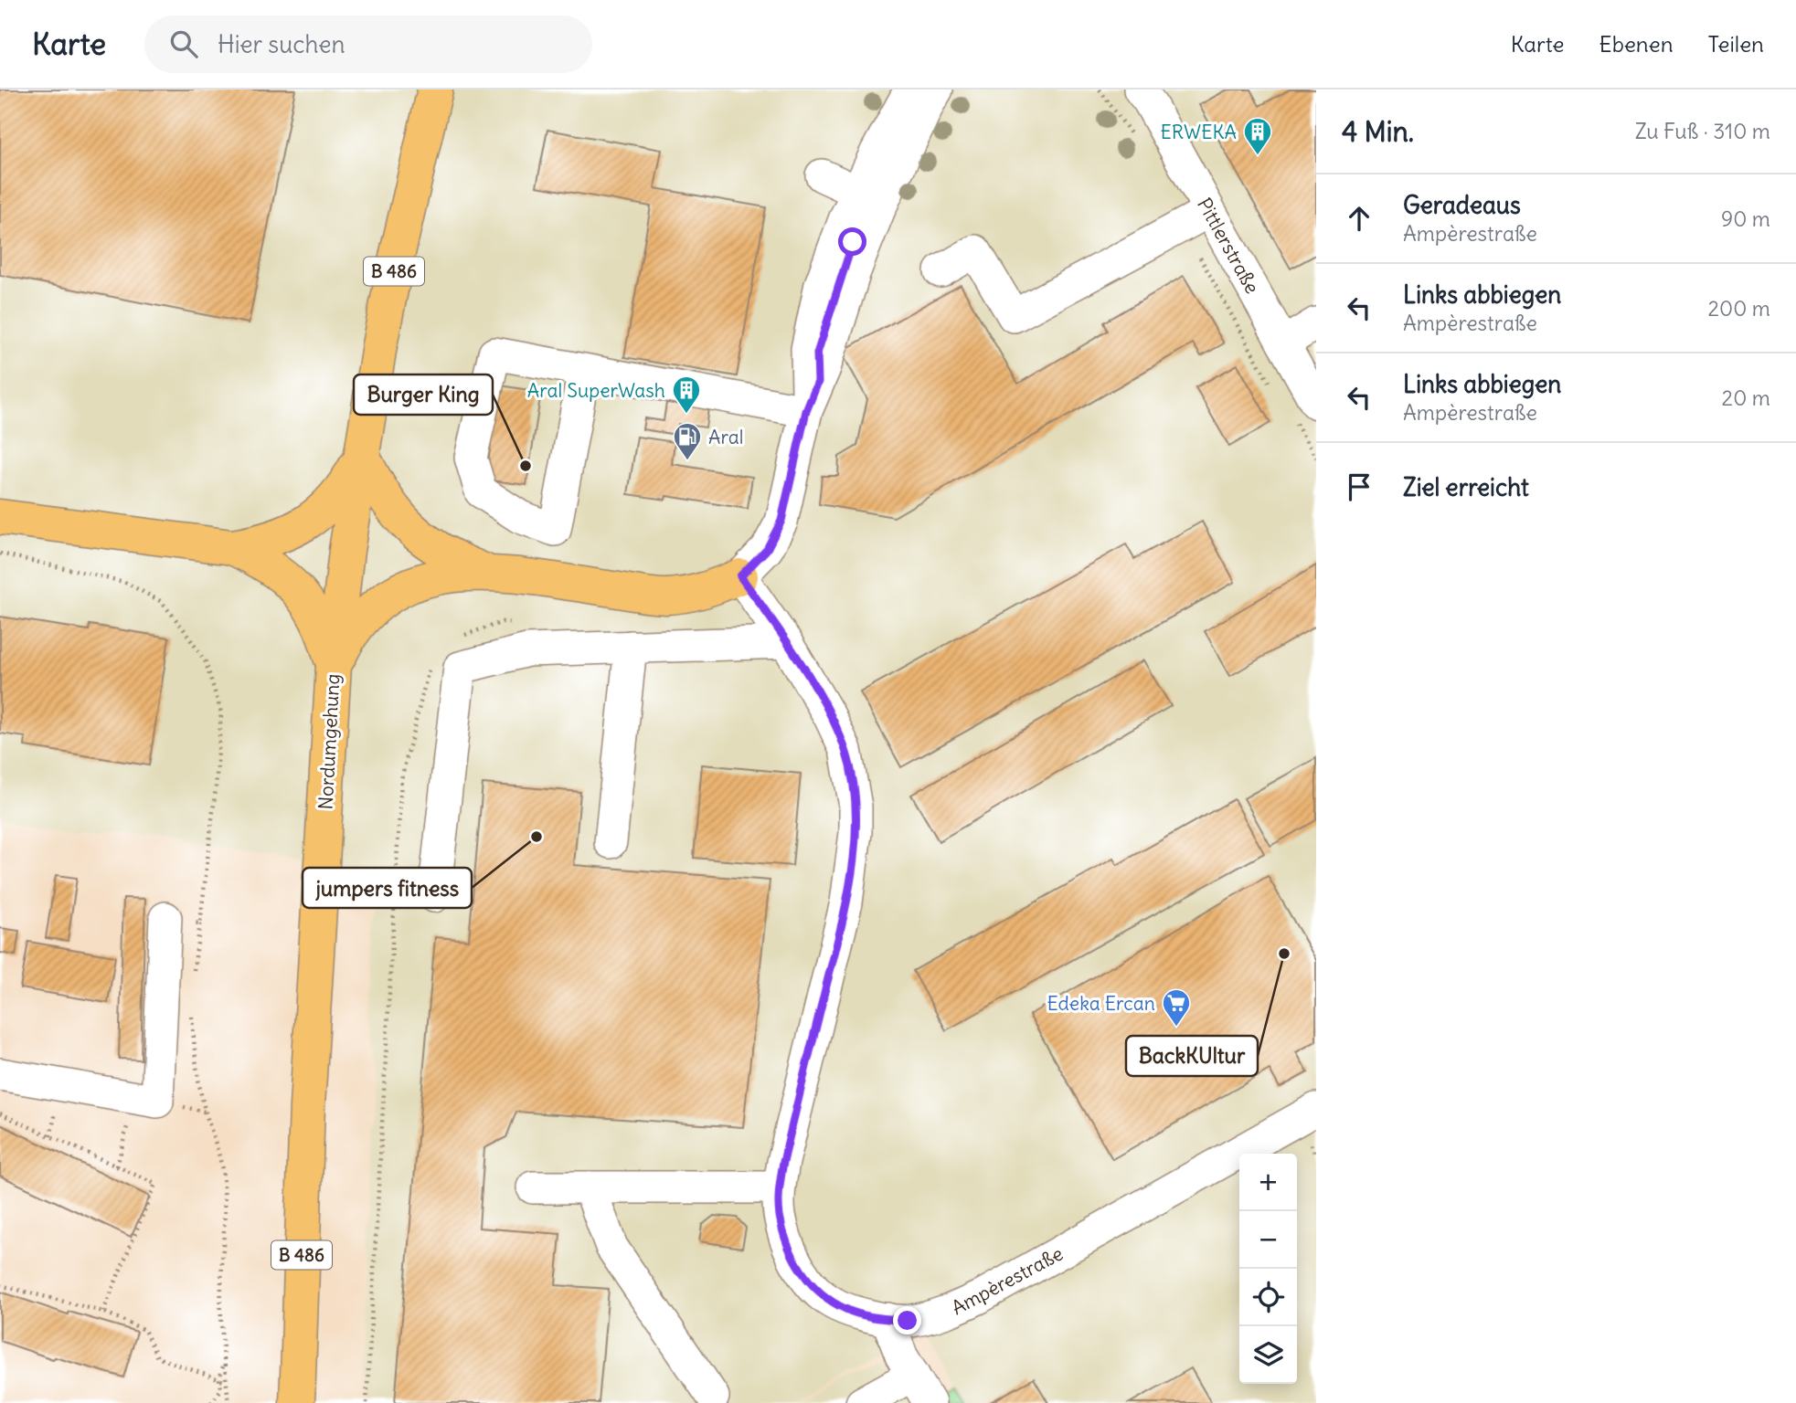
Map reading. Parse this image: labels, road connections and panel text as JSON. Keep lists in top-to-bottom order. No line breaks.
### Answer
{"streets":{"main road":["B 486","Nordumgehung"],"street":["Pittlerstraße","Ampèrestraße"]},"places":{"building":["ERWEKA","Aral SuperWash"],"fuel station":["Aral"],"other":["Burger King","jumpers fitness","BackKUltur"],"supermarket":["Edeka Ercan"]},"page":{"header":"Karte","search":"Hier suchen","nav":["Karte","Ebenen","Teilen"],"heading":["4 Min.","Zu Fuß · 310 m"],"list":[["Geradeaus","Ampèrestraße","90 m"],["Links abbiegen","Ampèrestraße","200 m"],["Links abbiegen","Ampèrestraße","20 m"],"Ziel erreicht"],"map_buttons":["+","−"]}}
